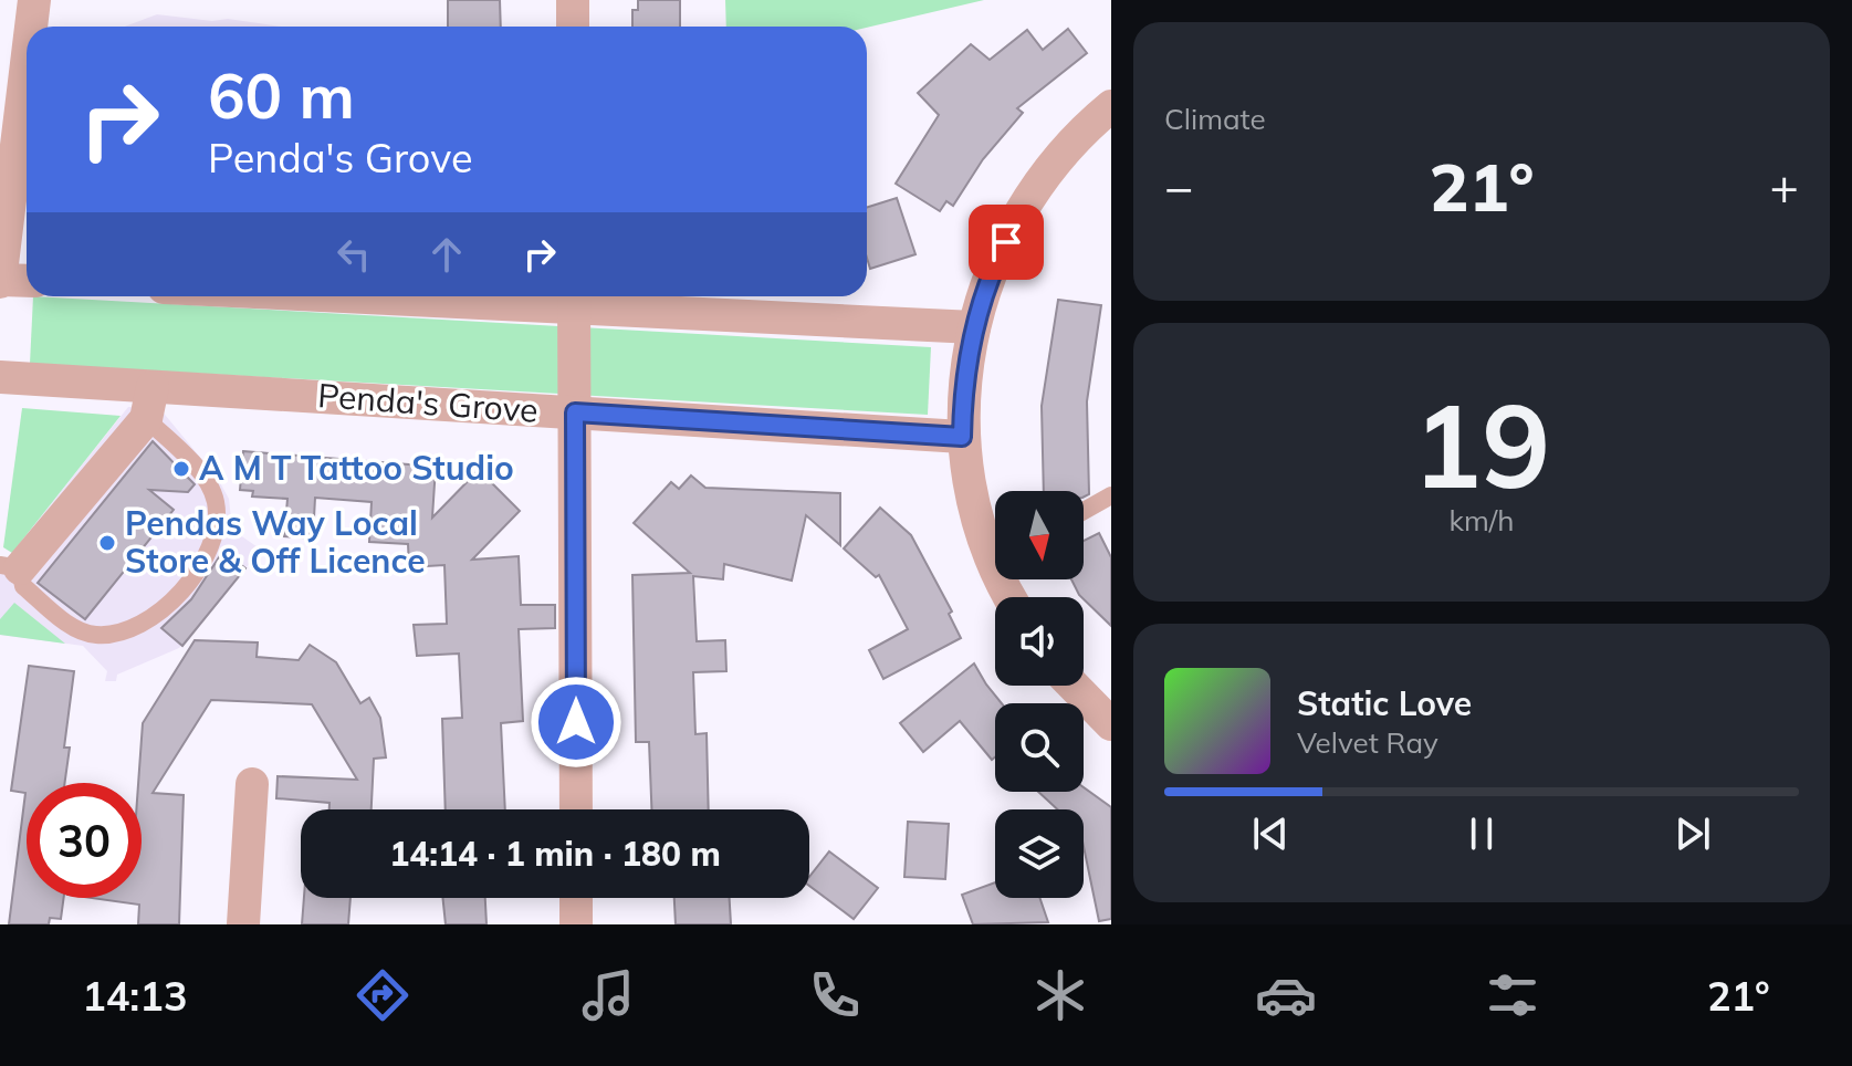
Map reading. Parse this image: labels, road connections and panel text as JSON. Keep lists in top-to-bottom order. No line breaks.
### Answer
{"streets":{"street":["Penda's Grove"]},"places":["A M T Tattoo Studio","Pendas Way Local Store & Off Licence"],"north":"bottom","page":{"tile":["Climate",["19","km/h"]],"turn":["60 m","Penda's Grove"],"heat":["−","21°","+"],"song":["Static Love","Velvet Ray"],"limit":"30","trip":"14:14 · 1 min · 180 m","tabs":["14:13","21°"]}}
